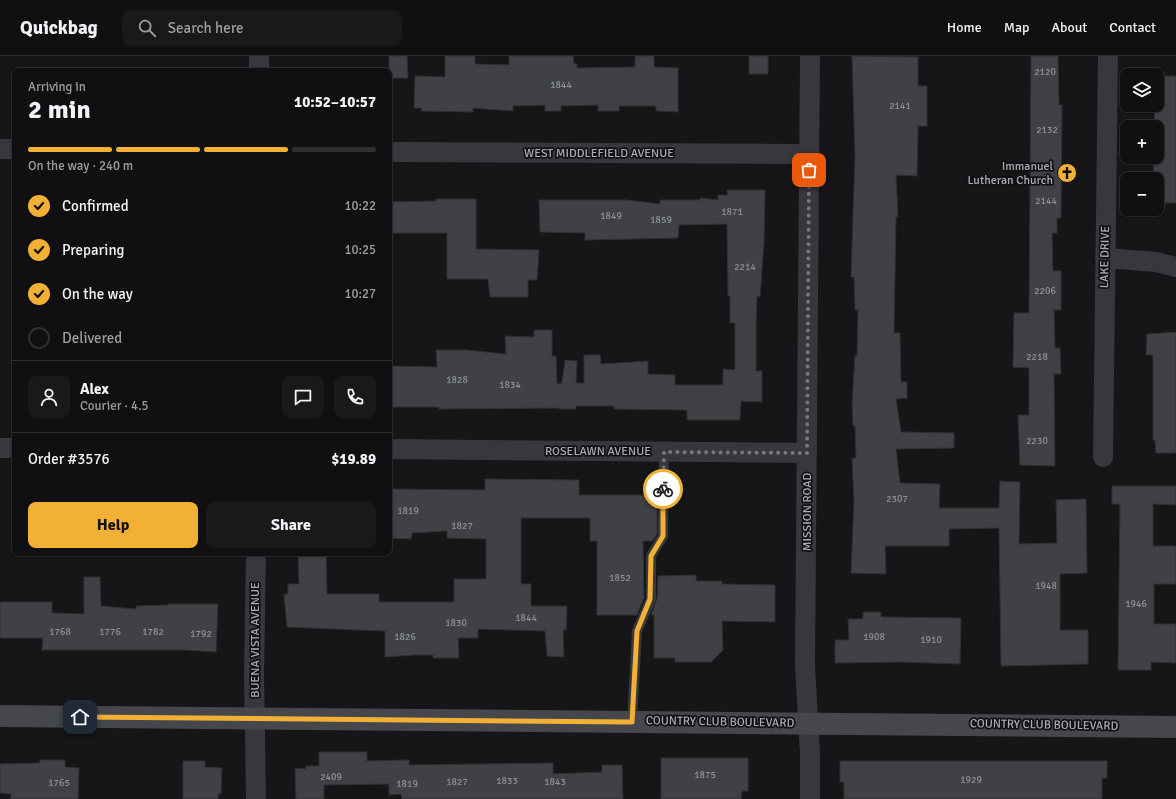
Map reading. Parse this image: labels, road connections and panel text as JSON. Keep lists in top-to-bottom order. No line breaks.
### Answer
{"streets":{"street":["WEST MIDDLEFIELD AVENUE","LAKE DRIVE","ROSELAWN AVENUE","MISSION ROAD","BUENA VISTA AVENUE","COUNTRY CLUB BOULEVARD"]},"crossings":[["WEST MIDDLEFIELD AVENUE","MISSION ROAD"],["ROSELAWN AVENUE","MISSION ROAD"],["MISSION ROAD","COUNTRY CLUB BOULEVARD"],["BUENA VISTA AVENUE","COUNTRY CLUB BOULEVARD"]],"places":{"church":["Immanuel Lutheran Church"]},"house_numbers":["2120","1844","2141","2132","2144","1871","1849","1859","2214","2206","2218","1828","1834","2230","2307","1819","1827","1852","1948","1946","1844","1830","1768","1776","1782","1792","1826","1908","1910","1875","2409","1929","1833","1827","1843","1765","1819"],"page":{"header":"Quickbag","search":"Search here","nav":["Home","Map","About","Contact"],"map_buttons":["+","−"],"heading":["2 min","Arriving in","10:52–10:57"],"panel":["Alex","Courier · 4.5","Order #3576","$19.89"],"bar":"On the way · 240 m","list":[["Confirmed","10:22"],["Preparing","10:25"],["On the way","10:27"],"Delivered"],"buttons":["Help","Share"]}}
